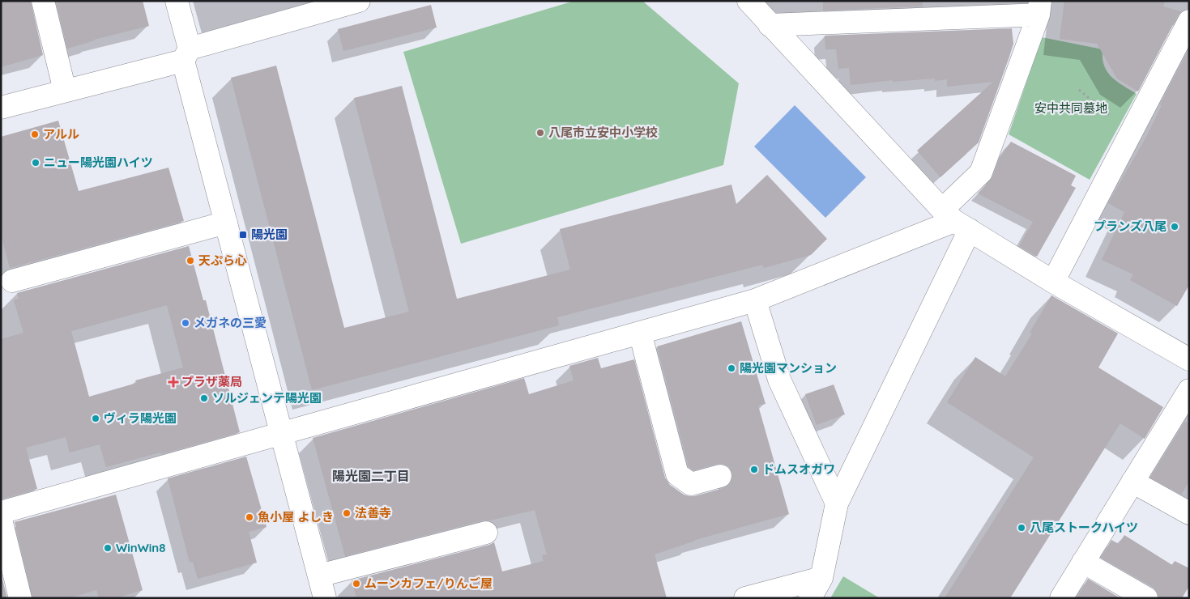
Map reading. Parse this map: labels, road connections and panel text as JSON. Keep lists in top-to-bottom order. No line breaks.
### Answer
{"districts":["陽光園二丁目"],"parks":["安中共同墓地"],"places":{"other":["八尾市立安中小学校","アルル","ニュー陽光園ハイツ","プランズ八尾","天ぷら心","メガネの三愛","陽光園マンション","ソルジェンテ陽光園","ヴィラ陽光園","ドムスオガワ","法善寺","魚小屋 よしき","八尾ストークハイツ","WinWin8","ムーンカフェ/りんご屋"],"transit":["陽光園"],"health":["プラザ薬局"]}}
